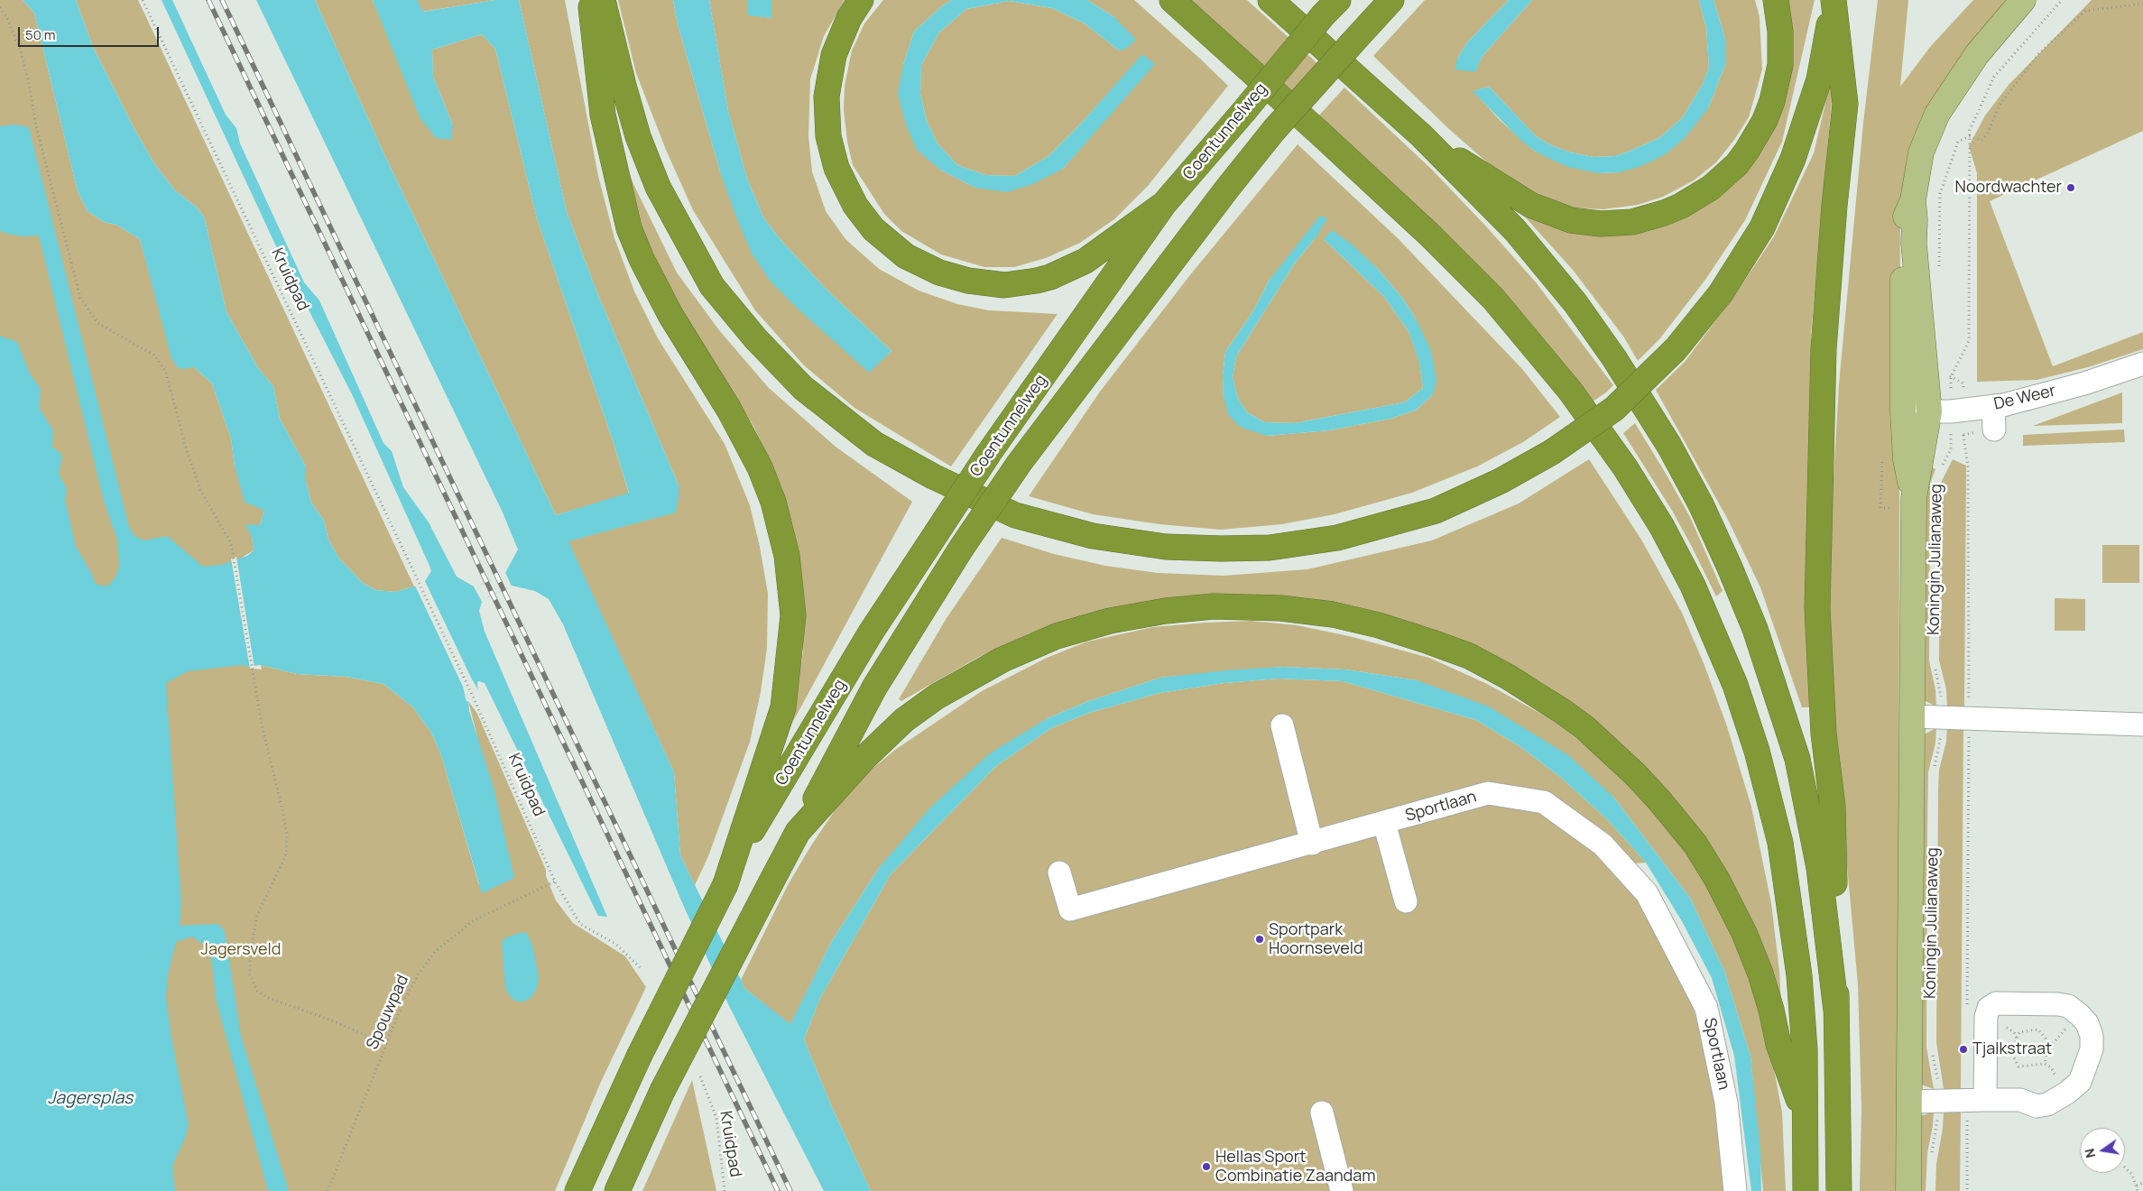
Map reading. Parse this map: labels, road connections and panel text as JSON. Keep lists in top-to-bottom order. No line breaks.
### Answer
{"streets":{"highway":["Coentunnelweg"],"main road":["Koningin Julianaweg"],"street":["De Weer","Sportlaan"],"path":["Kruidpad","Spouwpad"]},"crossings":[["Kruidpad","Spouwpad"],["De Weer","Koningin Julianaweg"]],"water":["Jagersplas"],"parks":["Jagersveld"],"places":["Noordwachter","Sportpark Hoornseveld","Tjalkstraat","Hellas Sport Combinatie Zaandam"],"scale_bar":"50 m","north":"left"}
